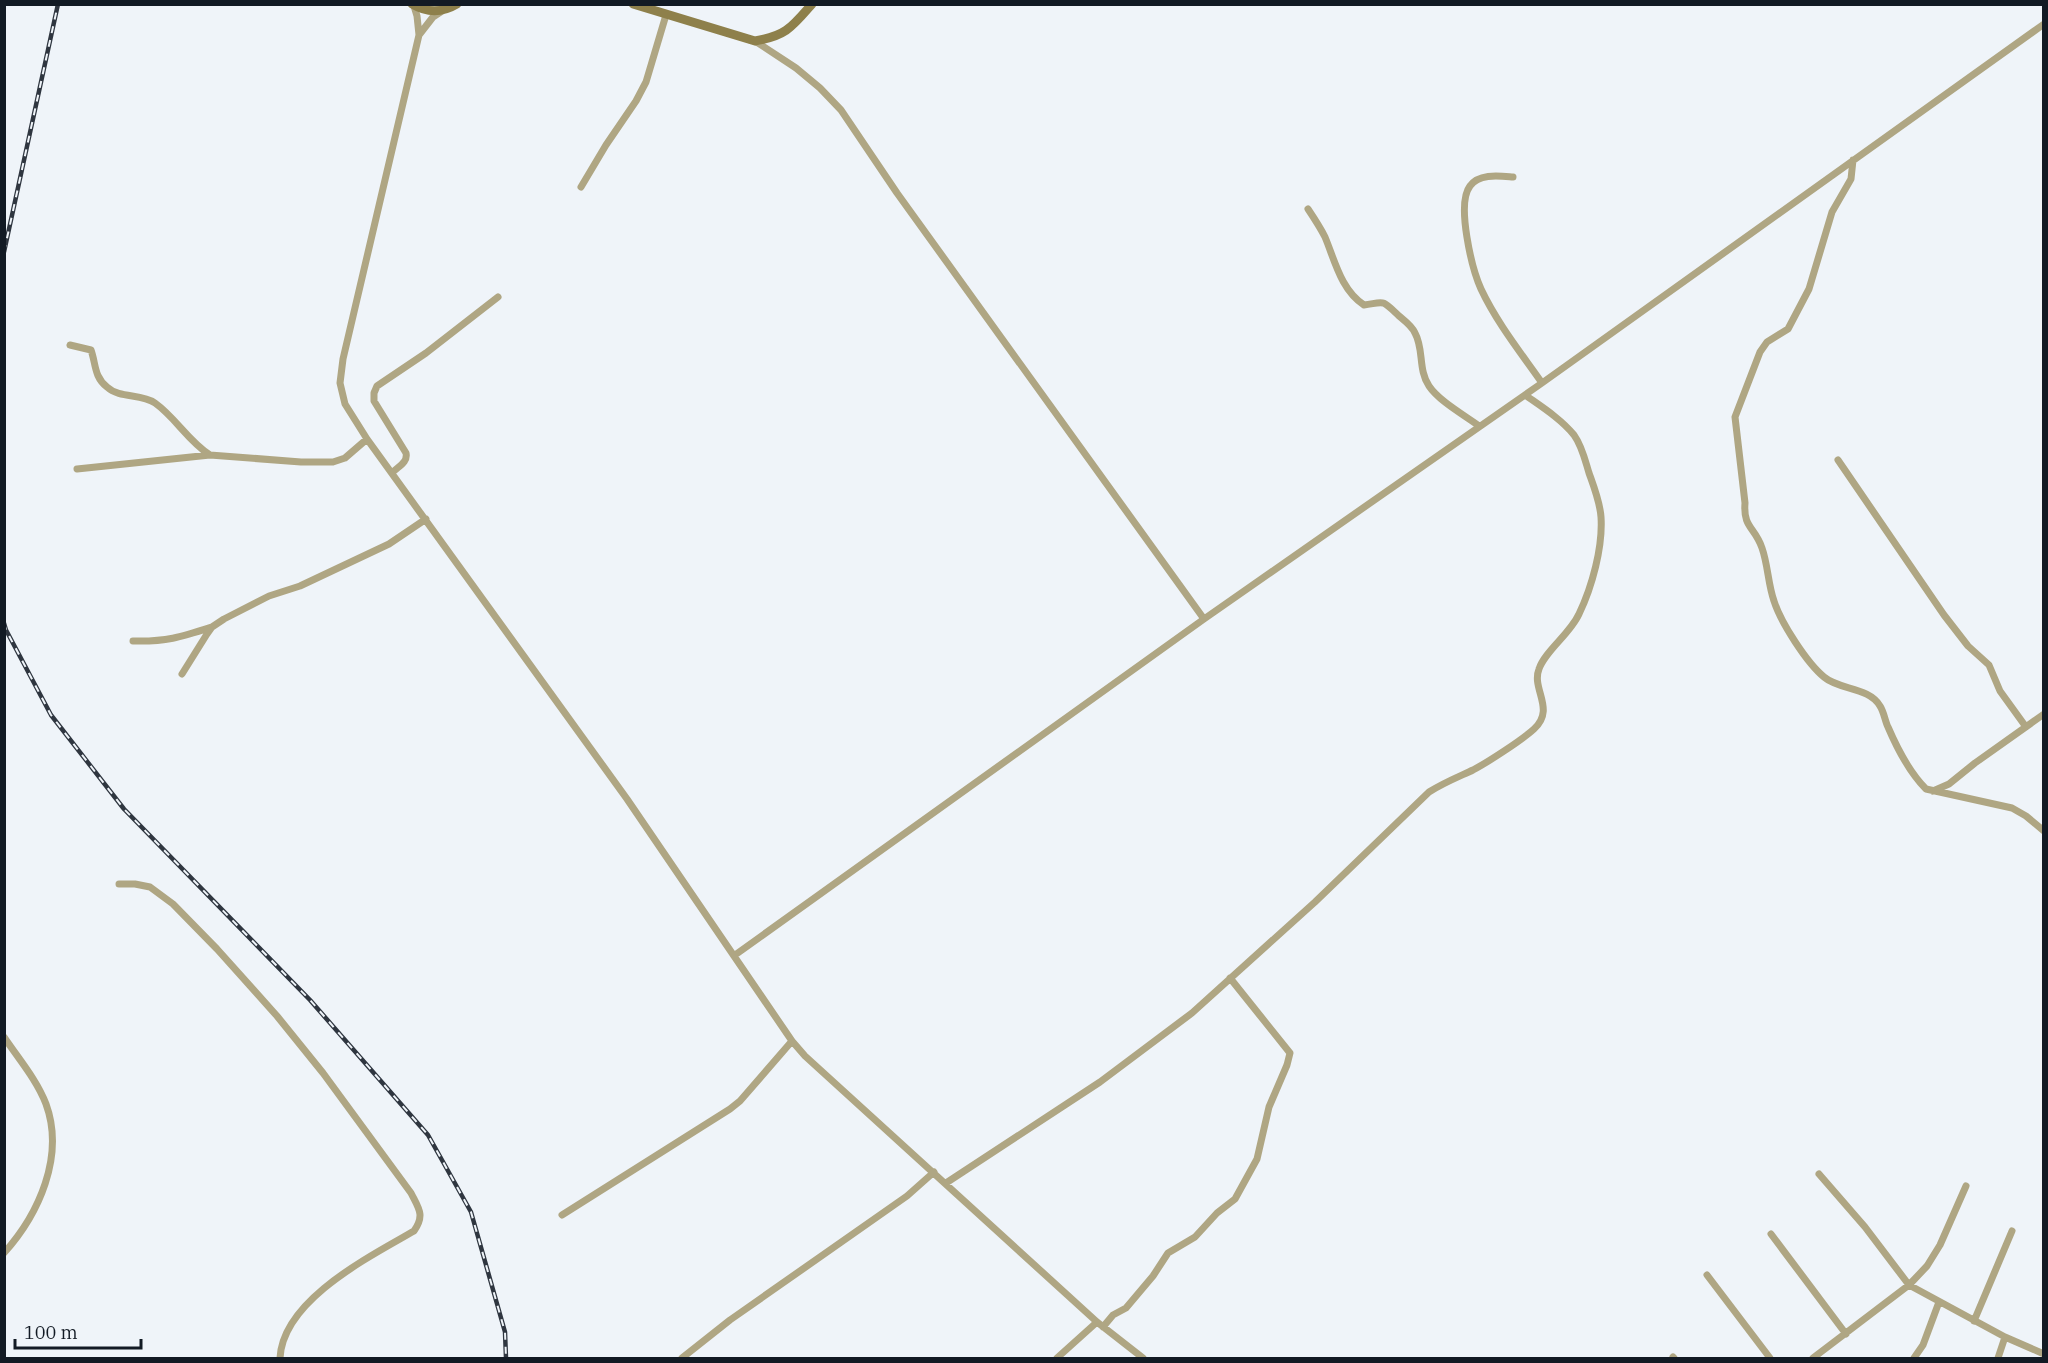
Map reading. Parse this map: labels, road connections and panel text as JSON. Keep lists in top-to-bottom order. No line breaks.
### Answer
{"scale_bar":"100 m"}
